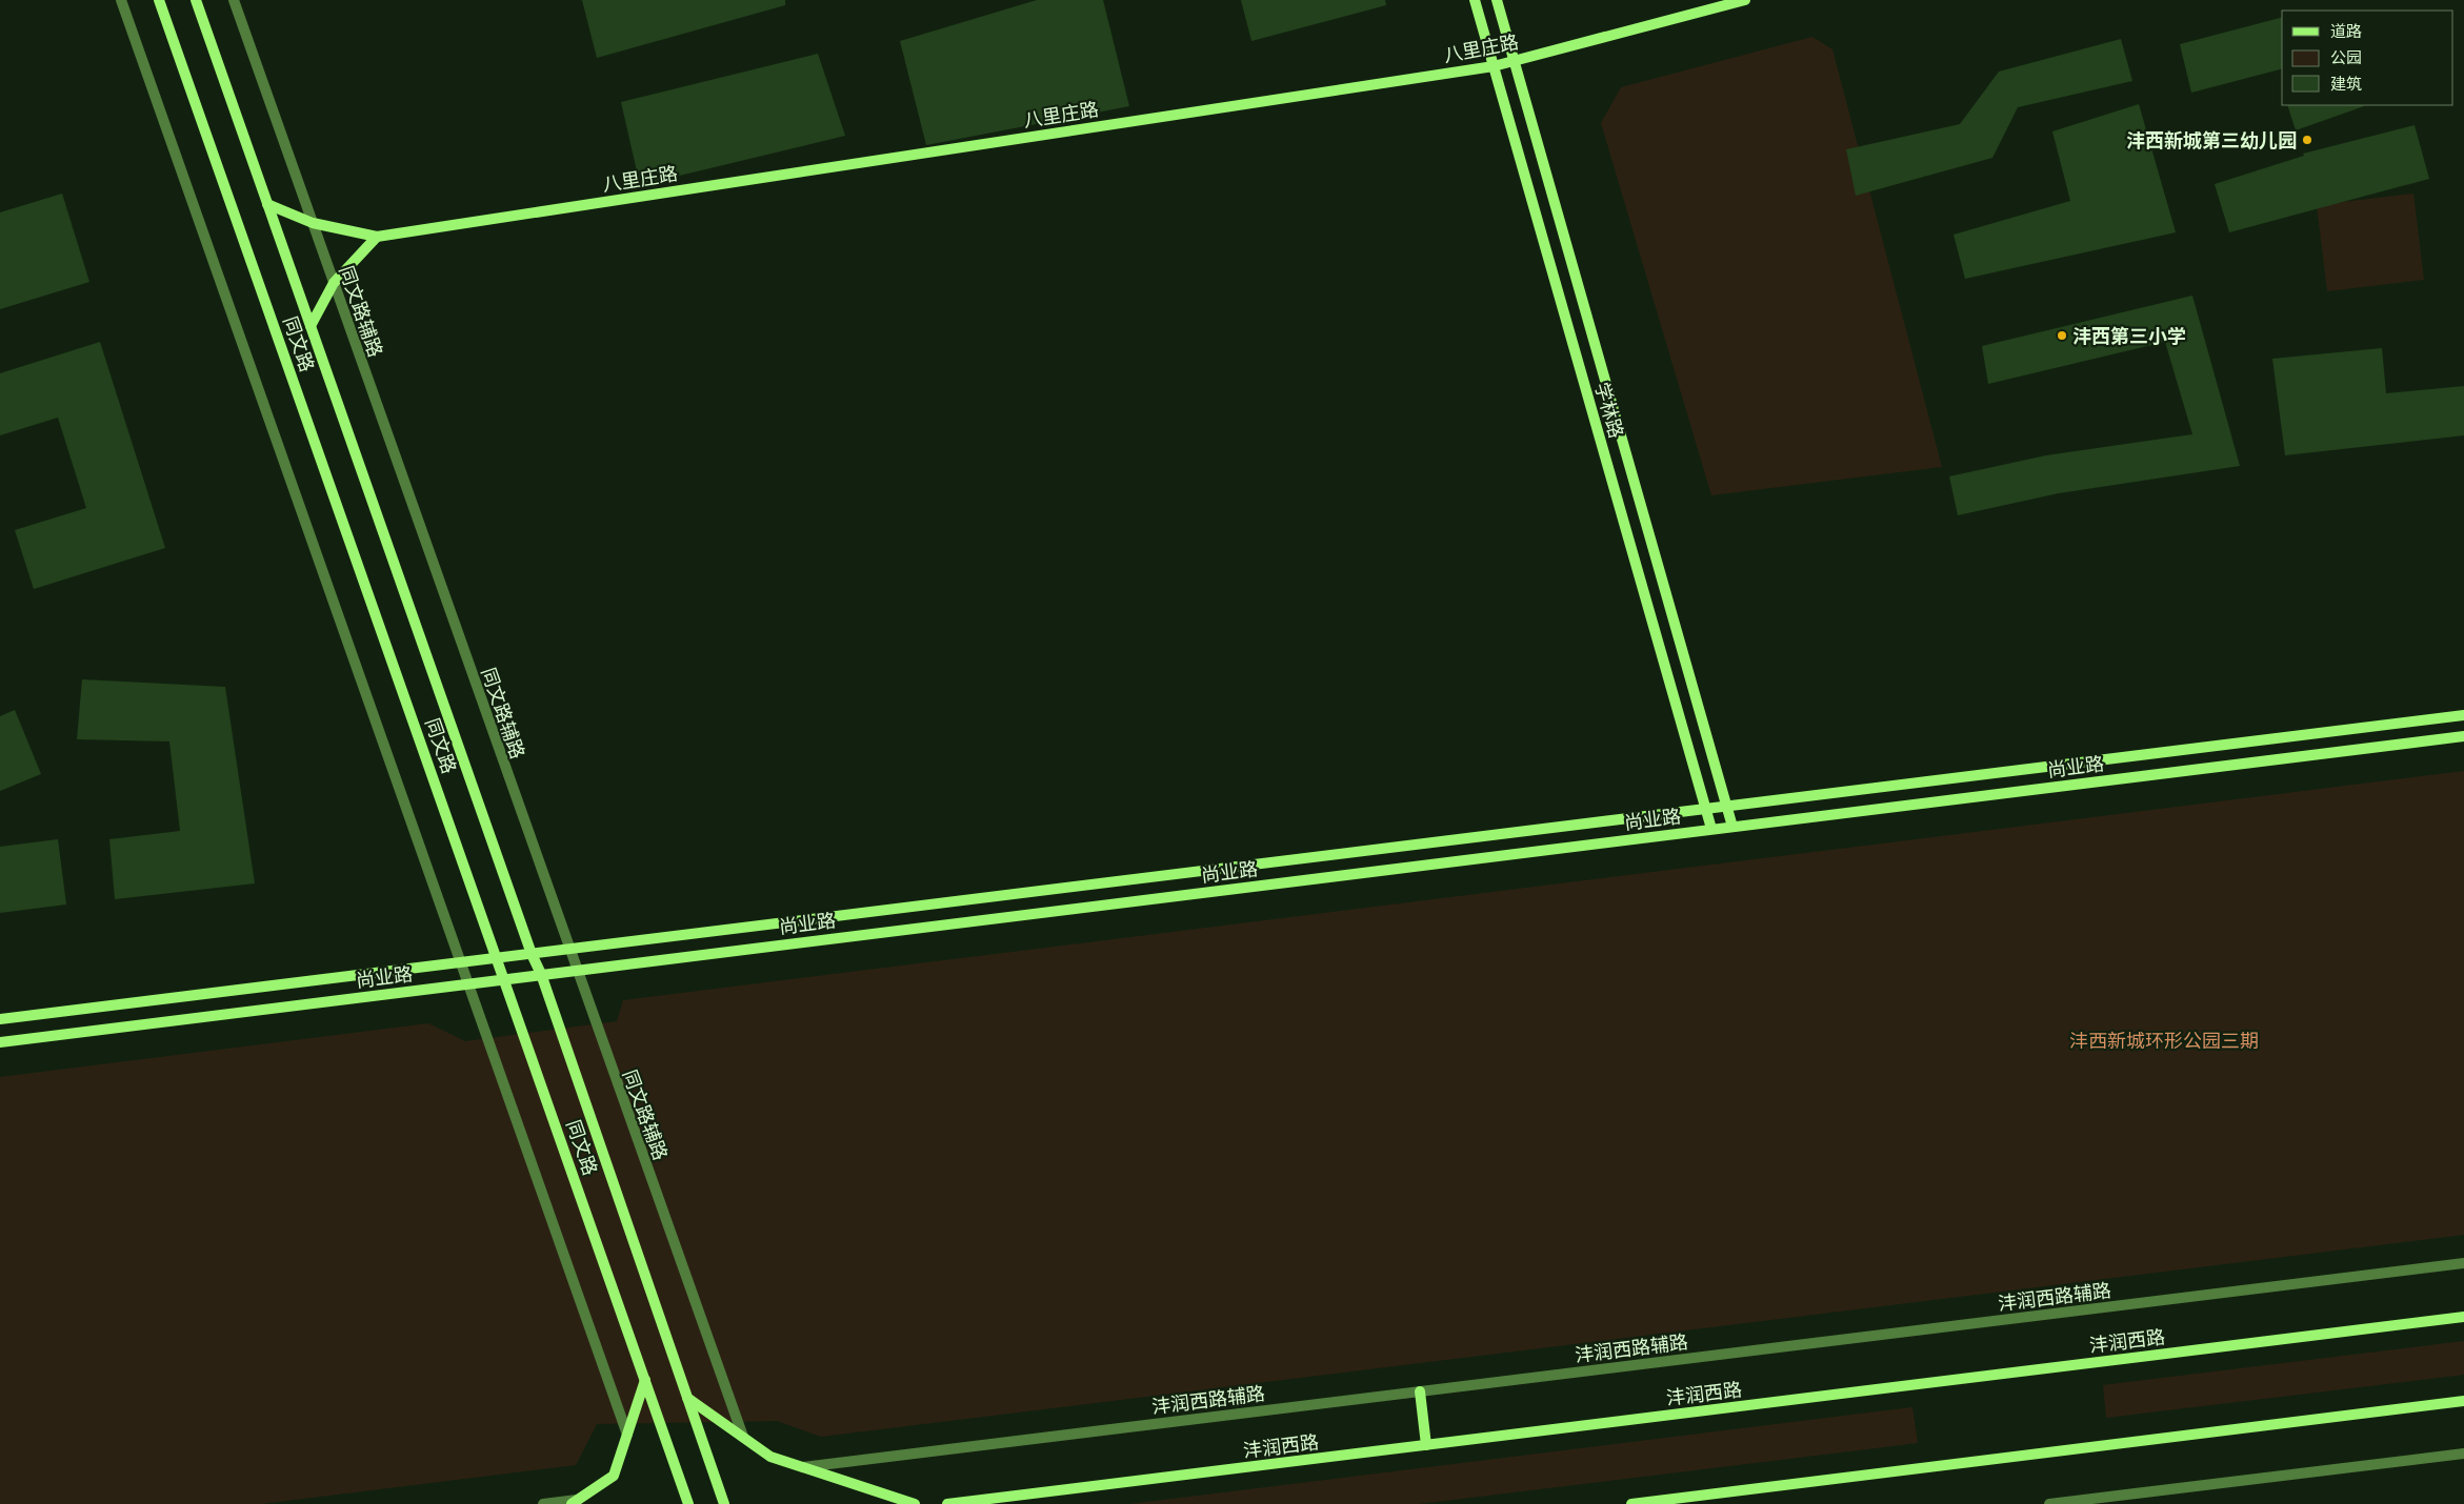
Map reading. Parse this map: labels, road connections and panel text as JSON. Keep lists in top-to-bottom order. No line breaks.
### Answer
{"streets":{"street":["八里庄路","同文路","学林路","尚业路","沣润西路"],"lane":["同文路辅路","沣润西路辅路"]},"crossings":[["八里庄路","学林路"],["同文路辅路","尚业路"],["同文路","尚业路"],["学林路","尚业路"]],"parks":["沣西新城环形公园三期"],"places":["沣西新城第三幼儿园","沣西第三小学"],"legend":["道路","公园","建筑"]}
